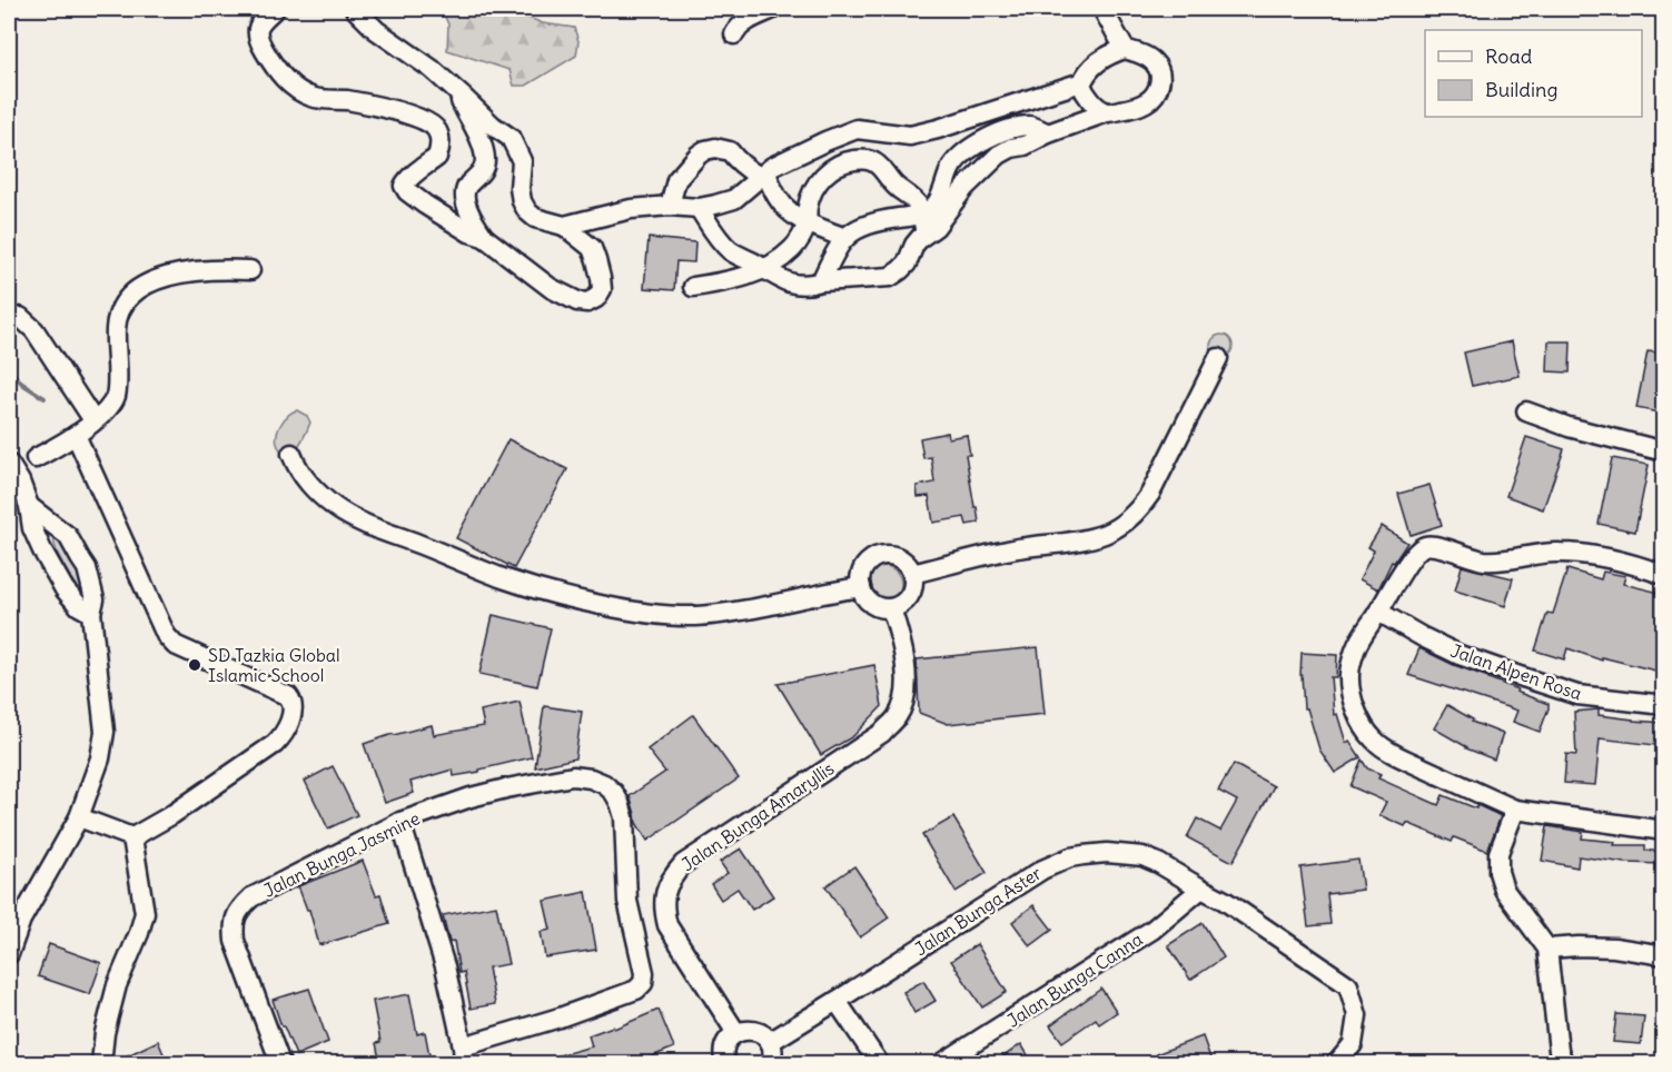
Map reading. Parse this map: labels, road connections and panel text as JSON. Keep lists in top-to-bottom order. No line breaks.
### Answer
{"streets":{"street":["Jalan Alpen Rosa","Jalan Bunga Amaryllis","Jalan Bunga Jasmine","Jalan Bunga Aster","Jalan Bunga Canna"]},"crossings":[["Jalan Bunga Aster","Jalan Bunga Canna"]],"places":["SD Tazkia Global Islamic School"],"legend":["Road","Building"]}
